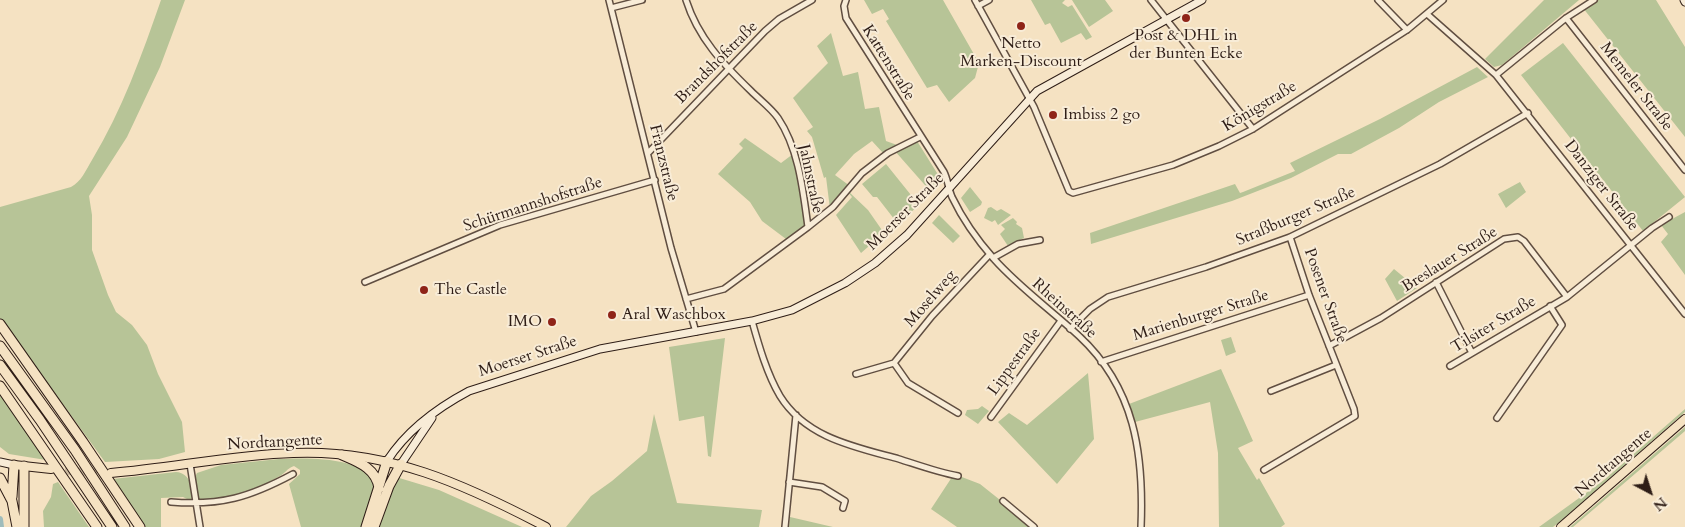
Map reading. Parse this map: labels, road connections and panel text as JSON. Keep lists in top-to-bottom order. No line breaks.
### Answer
{"streets":{"main road":["Nordtangente"],"street":["Brandshofstraße","Kattenstraße","Memeler Straße","Königstraße","Franzstraße","Jahnstraße","Danziger Straße","Schürmannshofstraße","Moerser Straße","Straßburger Straße","Breslauer Straße","Posener Straße","Moselweg","Rheinstraße","Marienburger Straße","Tilsiter Straße","Lippestraße"]},"crossings":[["Brandshofstraße","Franzstraße"],["Brandshofstraße","Jahnstraße"],["Kattenstraße","Moerser Straße"],["Kattenstraße","Rheinstraße"],["Königstraße","Danziger Straße"],["Königstraße","Moerser Straße"],["Franzstraße","Jahnstraße"],["Franzstraße","Schürmannshofstraße"],["Franzstraße","Moerser Straße"],["Danziger Straße","Straßburger Straße"],["Danziger Straße","Tilsiter Straße"],["Moerser Straße","Rheinstraße"],["Moerser Straße","Nordtangente"],["Straßburger Straße","Posener Straße"],["Straßburger Straße","Rheinstraße"],["Breslauer Straße","Posener Straße"],["Breslauer Straße","Tilsiter Straße"],["Posener Straße","Marienburger Straße"],["Moselweg","Rheinstraße"],["Rheinstraße","Marienburger Straße"],["Rheinstraße","Lippestraße"]],"places":["Post & DHL in der Bunten Ecke","Netto Marken-Discount","Imbiss 2 go","The Castle","Aral Waschbox","IMO"],"north":"bottom right"}
